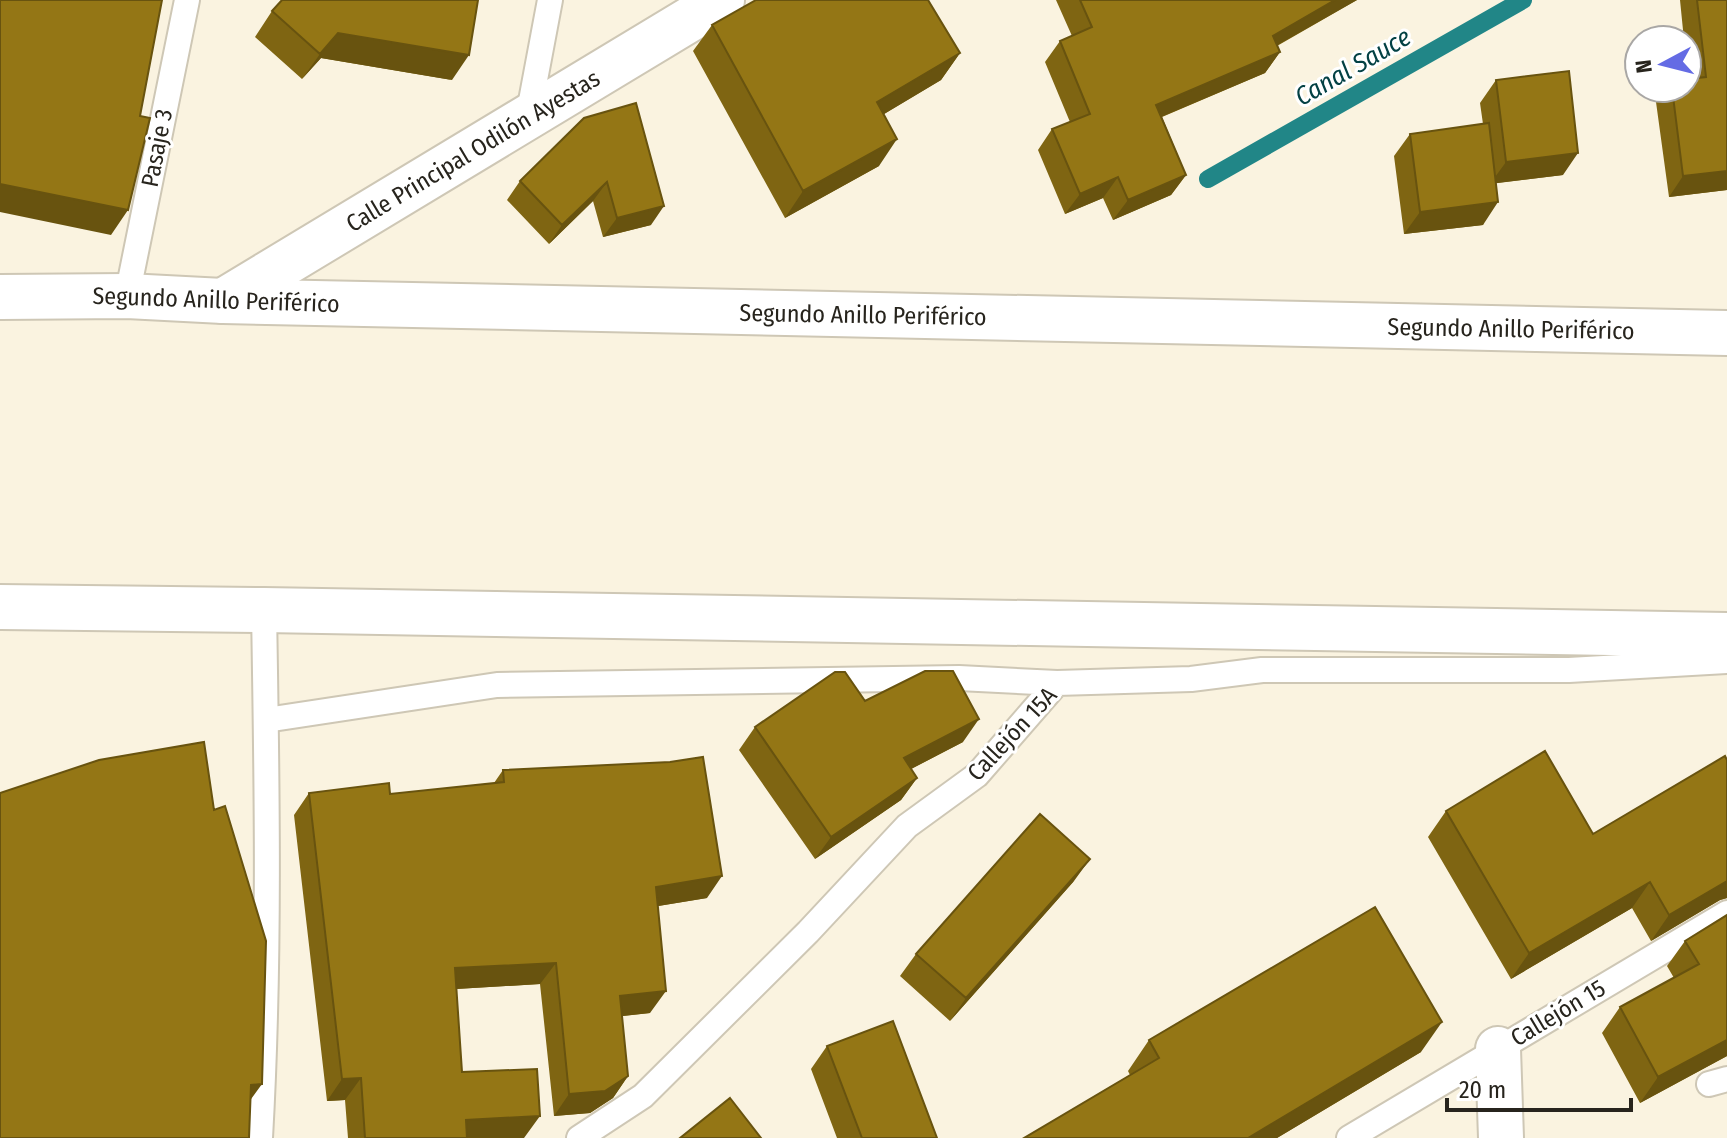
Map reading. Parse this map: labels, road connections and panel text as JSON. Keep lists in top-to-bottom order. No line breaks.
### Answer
{"streets":{"main road":["Calle Principal Odilón Ayestas","Segundo Anillo Periférico"],"lane":["Pasaje 3","Callejón 15A","Callejón 15"]},"crossings":[["Pasaje 3","Segundo Anillo Periférico"],["Calle Principal Odilón Ayestas","Segundo Anillo Periférico"]],"water":["Canal Sauce"],"scale_bar":"20 m","north":"left"}
